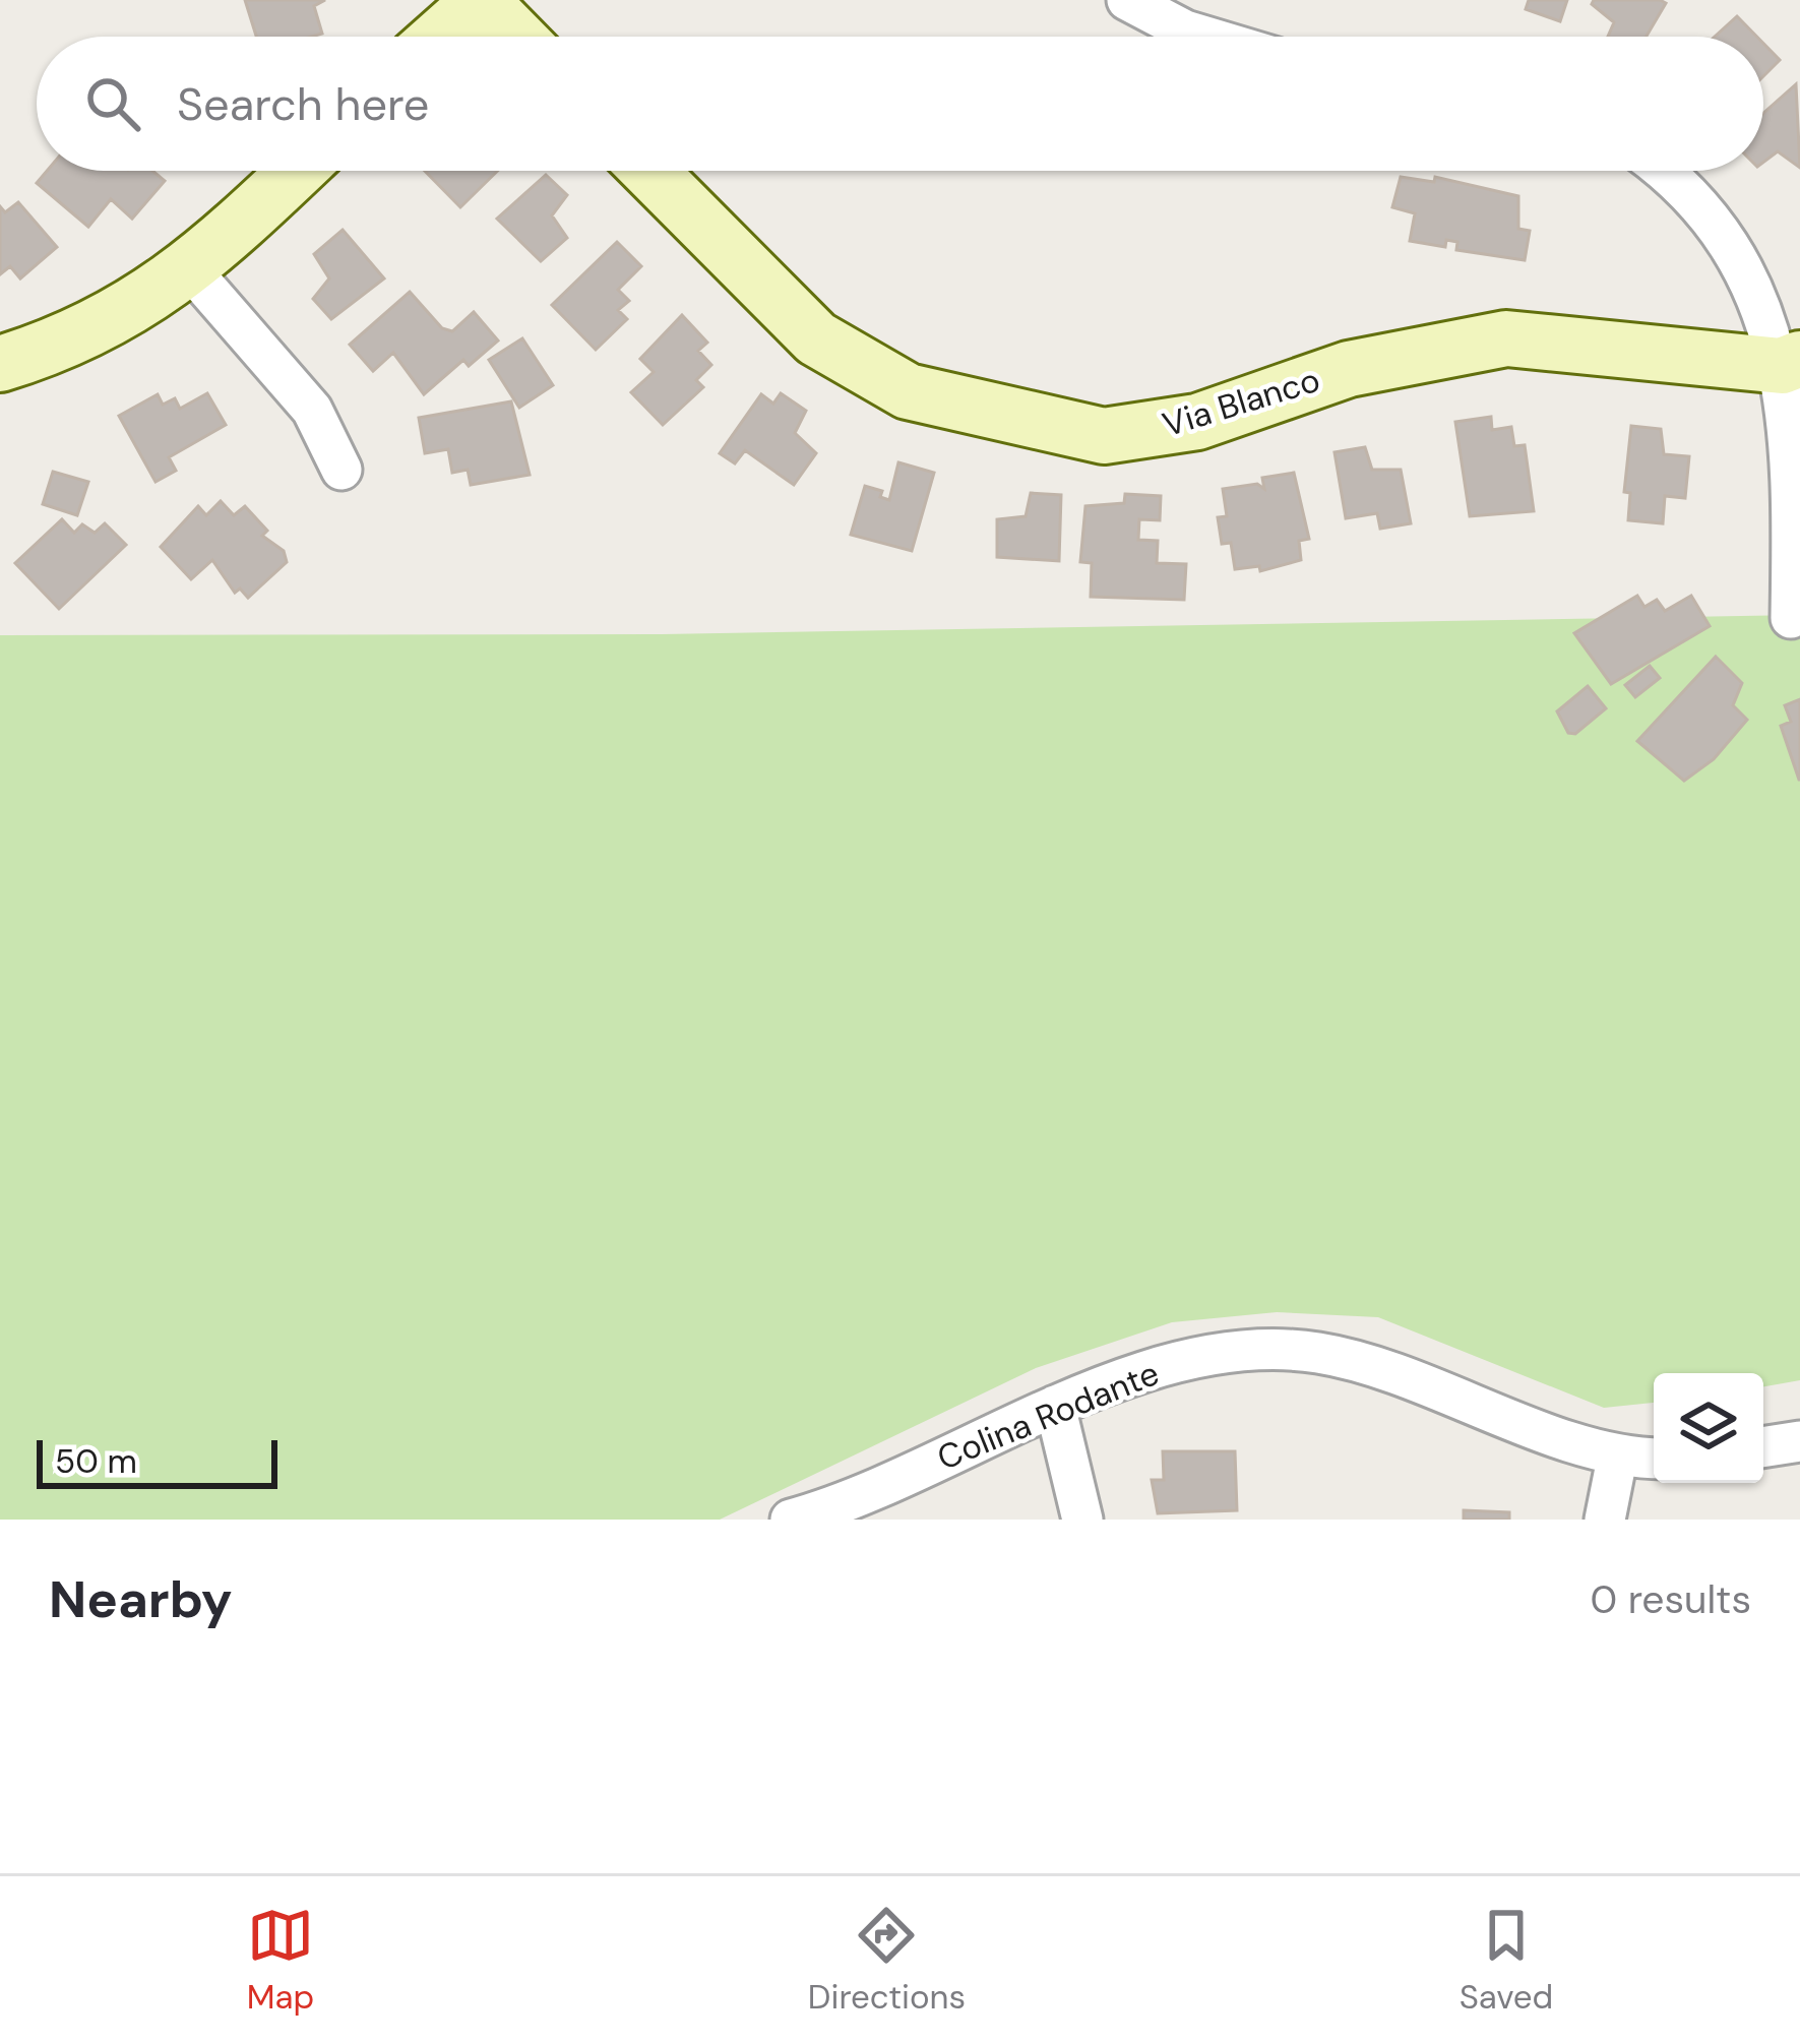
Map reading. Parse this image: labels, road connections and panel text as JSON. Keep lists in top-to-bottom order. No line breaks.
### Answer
{"streets":{"street":["Via Blanco","Colina Rodante"]},"scale_bar":"50 m","page":{"search":"Search here","scale":"50 m","heading":["Nearby","0 results"],"nav":["Map","Directions","Saved"]}}
